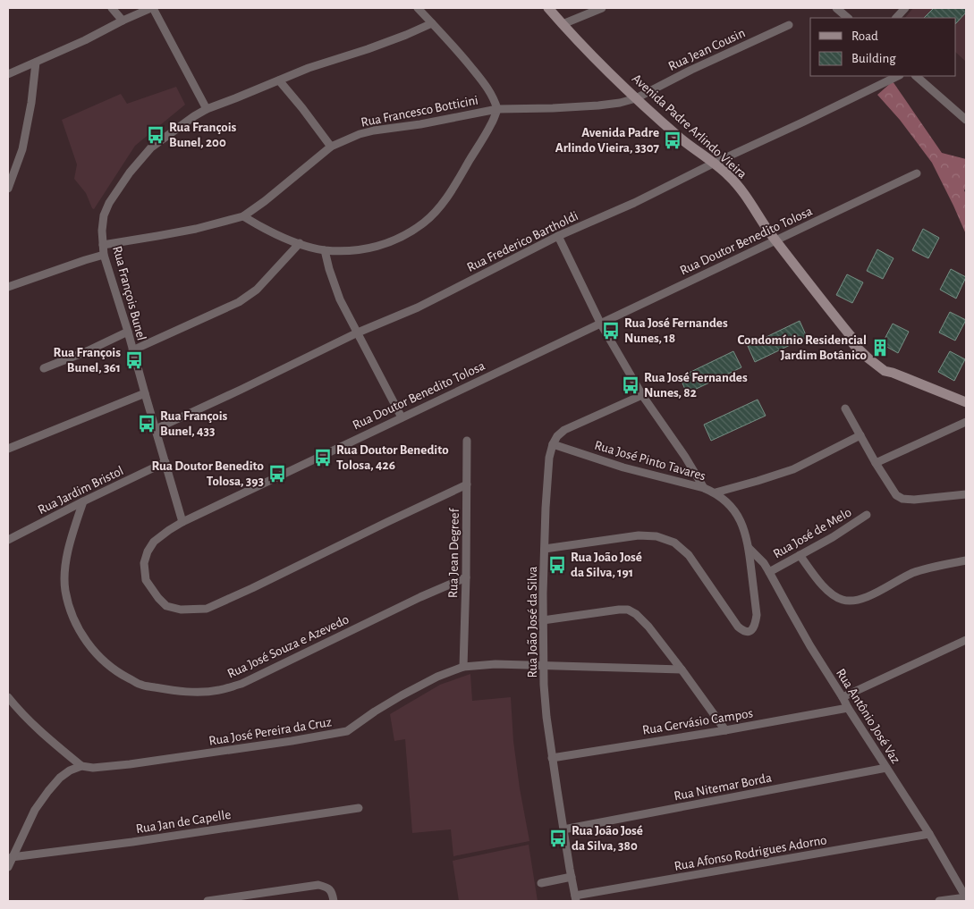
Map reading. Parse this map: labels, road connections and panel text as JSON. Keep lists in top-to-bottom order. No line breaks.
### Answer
{"streets":{"main road":["Avenida Padre Arlindo Vieira"],"street":["Rua Jean Cousin","Rua Francesco Botticini","Rua Doutor Benedito Tolosa","Rua Frederico Bartholdi","Rua François Bunel","Rua José Pinto Tavares","Rua Jardim Bristol","Rua José de Melo","Rua Jean Degreef","Rua João José da Silva","Rua José Souza e Azevedo","Rua Antônio José Vaz","Rua Gervásio Campos","Rua José Pereira da Cruz","Rua Nitemar Borda","Rua Jan de Capelle","Rua Afonso Rodrigues Adorno"]},"crossings":[["Rua Jean Cousin","Rua Francesco Botticini"],["Rua Jean Cousin","Avenida Padre Arlindo Vieira"],["Rua Francesco Botticini","Avenida Padre Arlindo Vieira"],["Rua Francesco Botticini","Rua François Bunel"],["Avenida Padre Arlindo Vieira","Rua Doutor Benedito Tolosa"],["Avenida Padre Arlindo Vieira","Rua Frederico Bartholdi"],["Rua Doutor Benedito Tolosa","Rua François Bunel"],["Rua Doutor Benedito Tolosa","Rua Jean Degreef"],["Rua Frederico Bartholdi","Rua François Bunel"],["Rua François Bunel","Rua Jardim Bristol"],["Rua José Pinto Tavares","Rua João José da Silva"],["Rua José Pinto Tavares","Rua Antônio José Vaz"],["Rua Jardim Bristol","Rua José Souza e Azevedo"],["Rua José de Melo","Rua Antônio José Vaz"],["Rua Jean Degreef","Rua José Souza e Azevedo"],["Rua Jean Degreef","Rua José Pereira da Cruz"],["Rua João José da Silva","Rua Gervásio Campos"],["Rua João José da Silva","Rua José Pereira da Cruz"],["Rua João José da Silva","Rua Nitemar Borda"],["Rua João José da Silva","Rua Afonso Rodrigues Adorno"],["Rua Antônio José Vaz","Rua Gervásio Campos"],["Rua Antônio José Vaz","Rua Nitemar Borda"],["Rua Antônio José Vaz","Rua Afonso Rodrigues Adorno"],["Rua José Pereira da Cruz","Rua Jan de Capelle"]],"places":{"bus stop":["Rua François Bunel, 200","Avenida Padre Arlindo Vieira, 3307","Rua José Fernandes Nunes, 18","Rua François Bunel, 361","Rua José Fernandes Nunes, 82","Rua François Bunel, 433","Rua Doutor Benedito Tolosa, 426","Rua Doutor Benedito Tolosa, 393","Rua João José da Silva, 191","Rua João José da Silva, 380"],"building":["Condomínio Residencial Jardim Botânico"]},"legend":["Road","Building"]}
